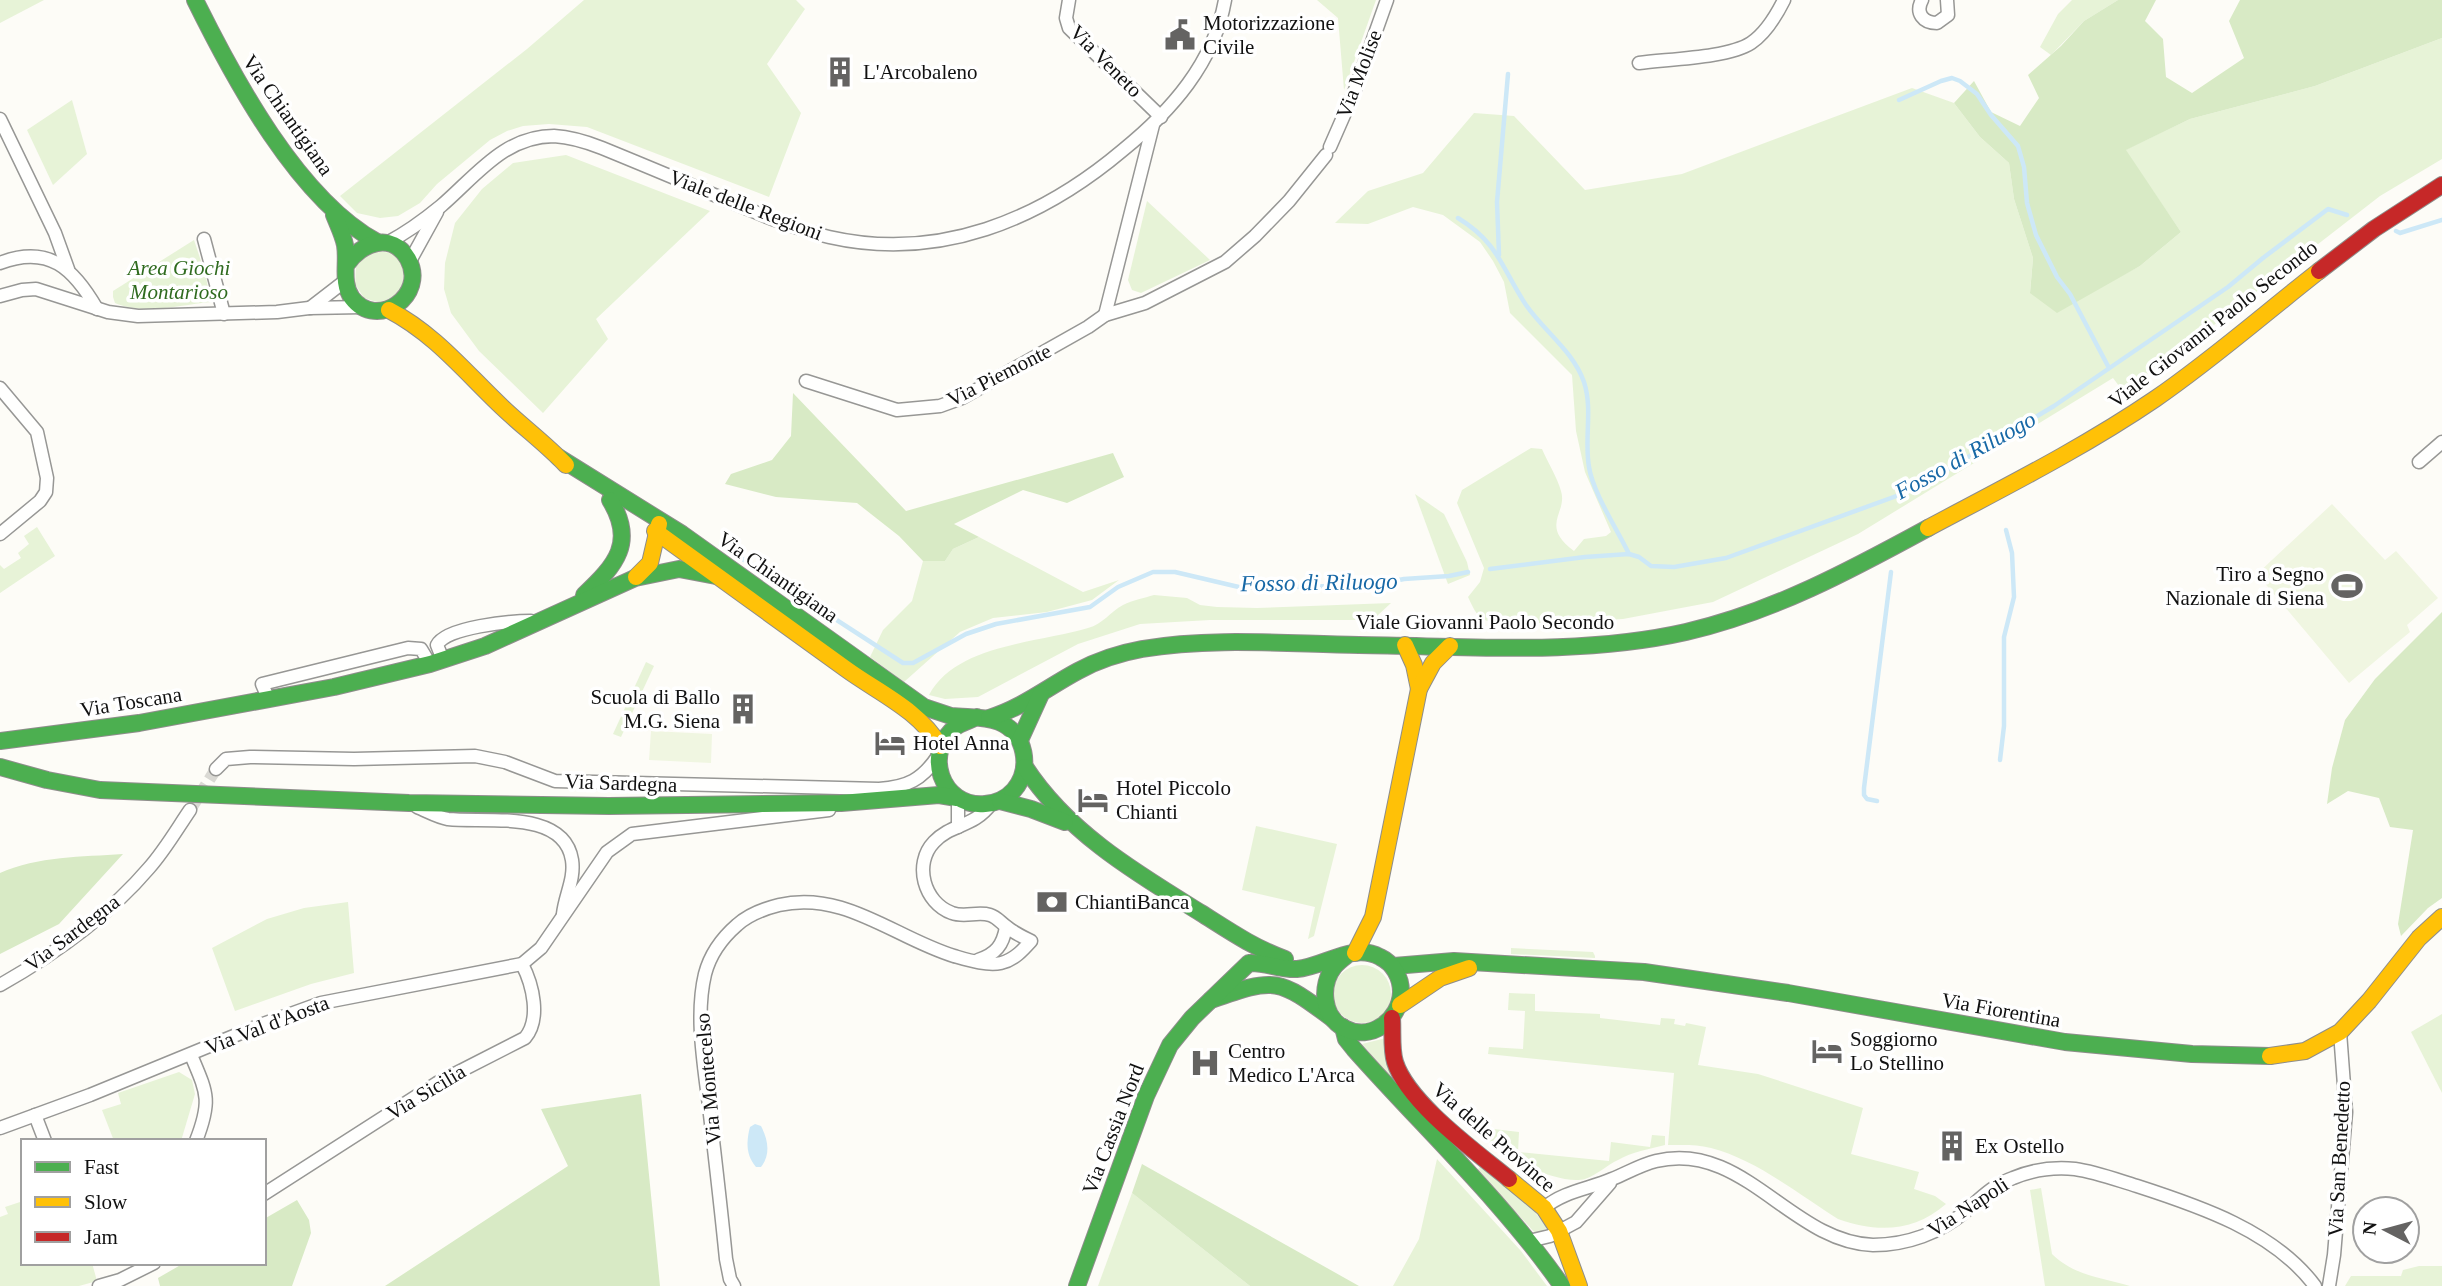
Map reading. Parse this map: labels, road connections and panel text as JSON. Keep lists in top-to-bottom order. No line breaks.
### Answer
{"streets":{"main road":["Via Chiantigiana","Viale Giovanni Paolo Secondo","Via Toscana","Via Fiorentina","Via Cassia Nord","Via delle Province"],"street":["Via Veneto","Via Molise","Viale delle Regioni","Via Piemonte","Via Sardegna","Via Val d'Aosta","Via Montecelso","Via Sicilia","Via San Benedetto","Via Napoli"]},"crossings":[["Via Veneto","Viale delle Regioni"],["Via Molise","Via Piemonte"],["Via Chiantigiana","Viale delle Regioni"],["Via Chiantigiana","Viale Giovanni Paolo Secondo"],["Via Chiantigiana","Via Toscana"],["Via Chiantigiana","Via Sardegna"],["Viale Giovanni Paolo Secondo","Via Sardegna"],["Via Fiorentina","Via Cassia Nord"],["Via Fiorentina","Via delle Province"],["Via Fiorentina","Via San Benedetto"],["Via Val d'Aosta","Via Sicilia"],["Via delle Province","Via Napoli"]],"water":["Fosso di Riluogo"],"parks":["Area Giochi Montarioso"],"places":{"public building":["Motorizzazione Civile"],"building":["L'Arcobaleno","Scuola di Ballo M.G. Siena","Ex Ostello"],"sports":["Tiro a Segno Nazionale di Siena"],"hotel":["Hotel Anna","Hotel Piccolo Chianti","Soggiorno Lo Stellino"],"bank":["ChiantiBanca"],"hospital":["Centro Medico L'Arca"]},"legend":["Fast","Slow","Jam"],"north":"left"}
